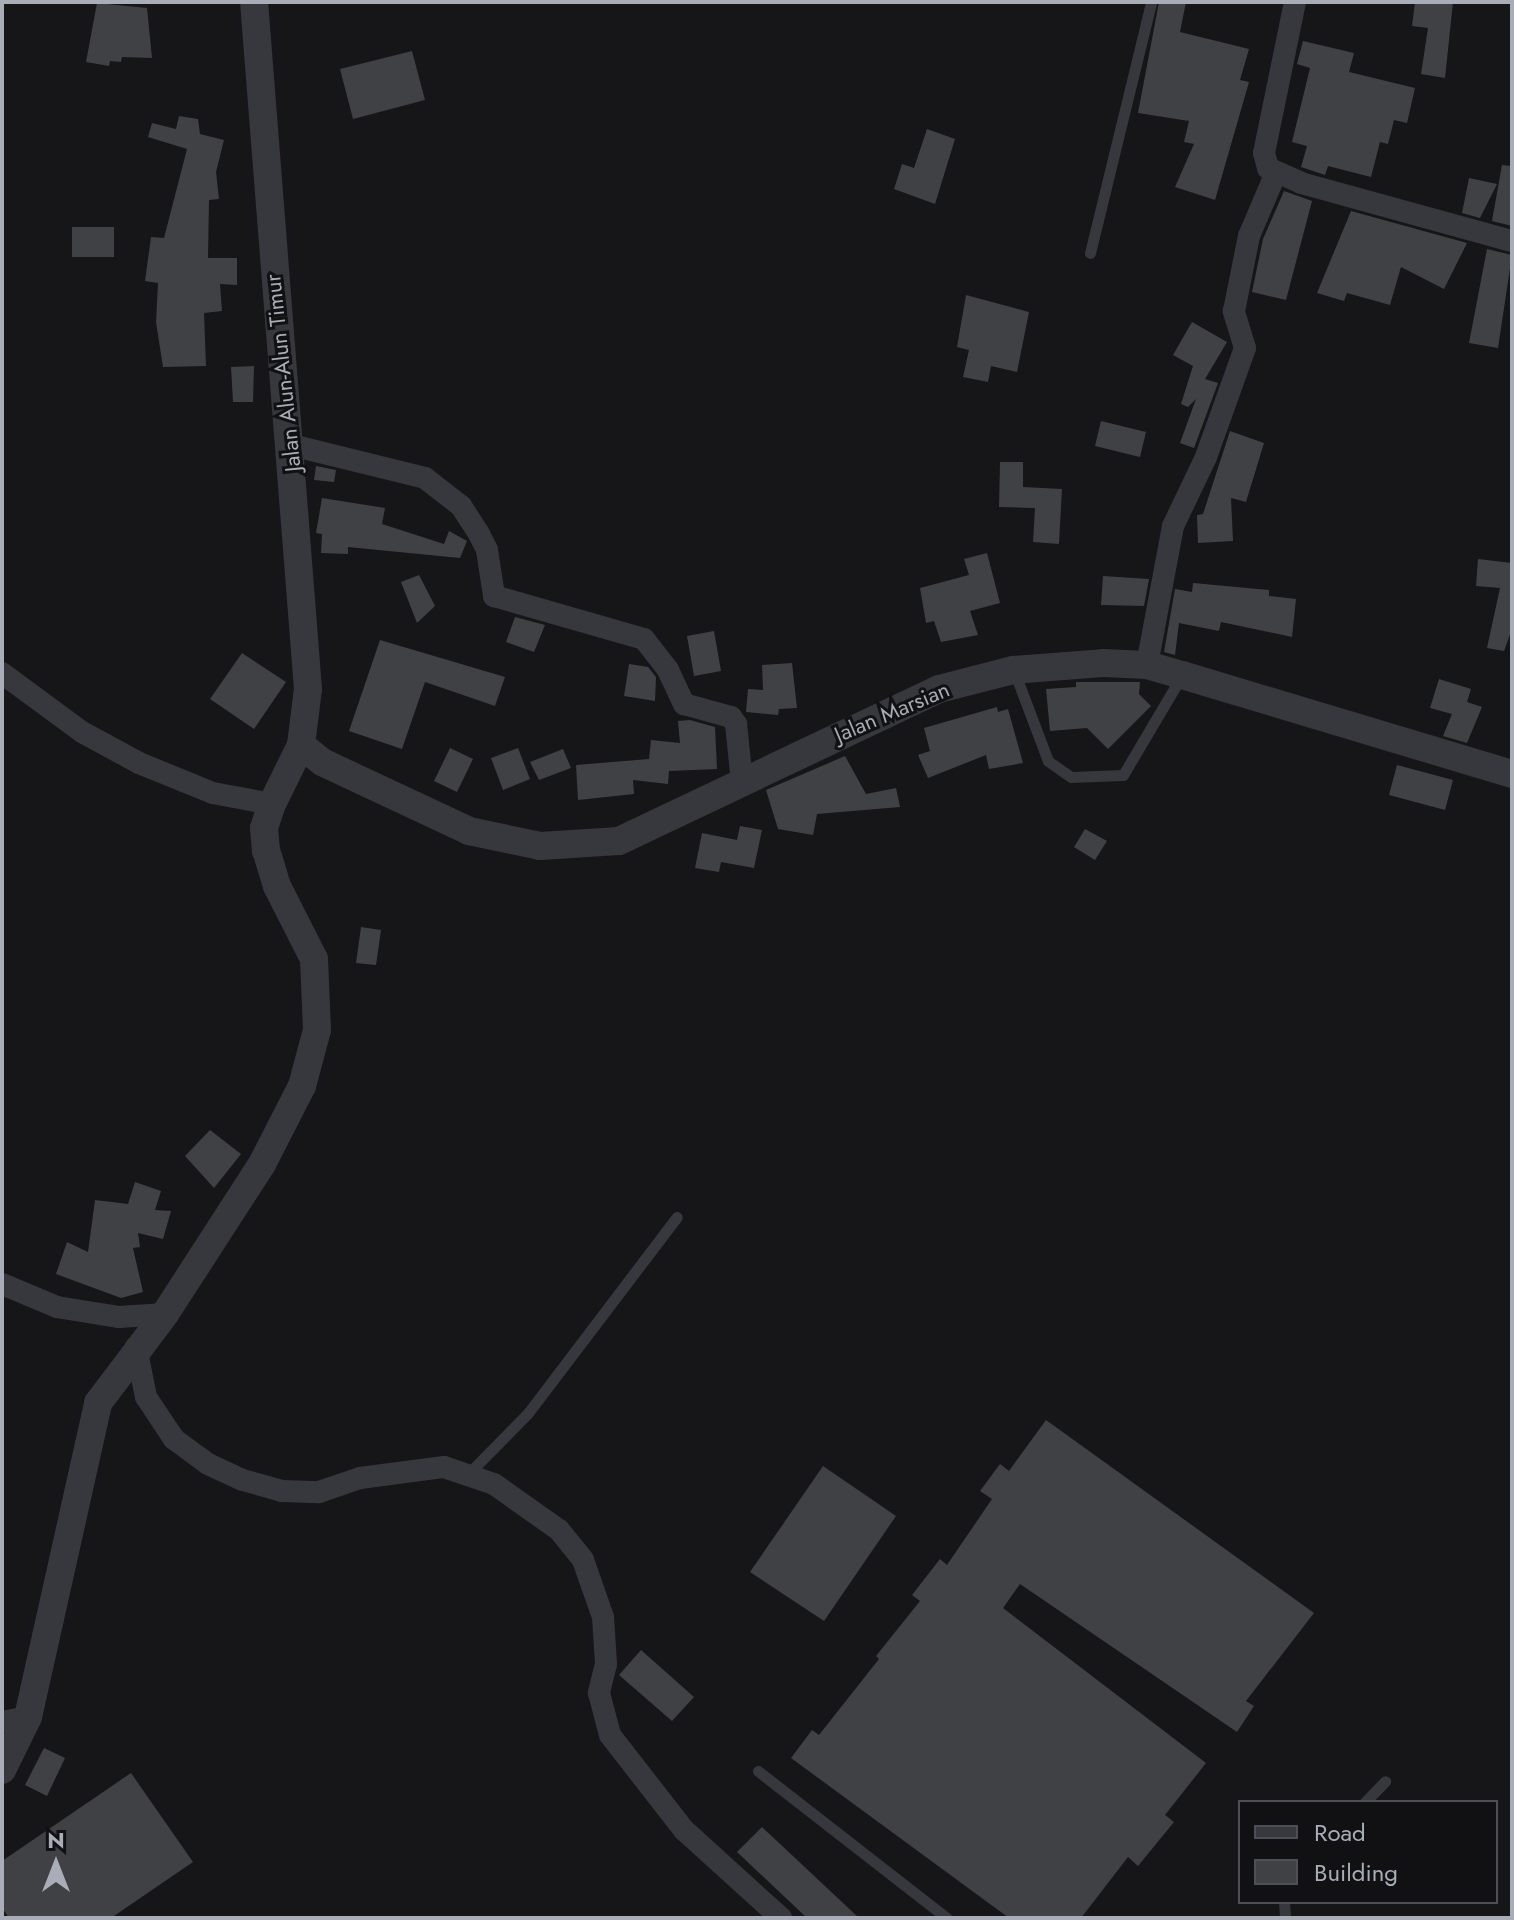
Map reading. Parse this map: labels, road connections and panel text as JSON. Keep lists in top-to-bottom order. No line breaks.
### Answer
{"streets":{"street":["Jalan Alun-Alun Timur","Jalan Marsian"]},"crossings":[["Jalan Alun-Alun Timur","Jalan Marsian"]],"legend":["Road","Building"],"north":"top"}
